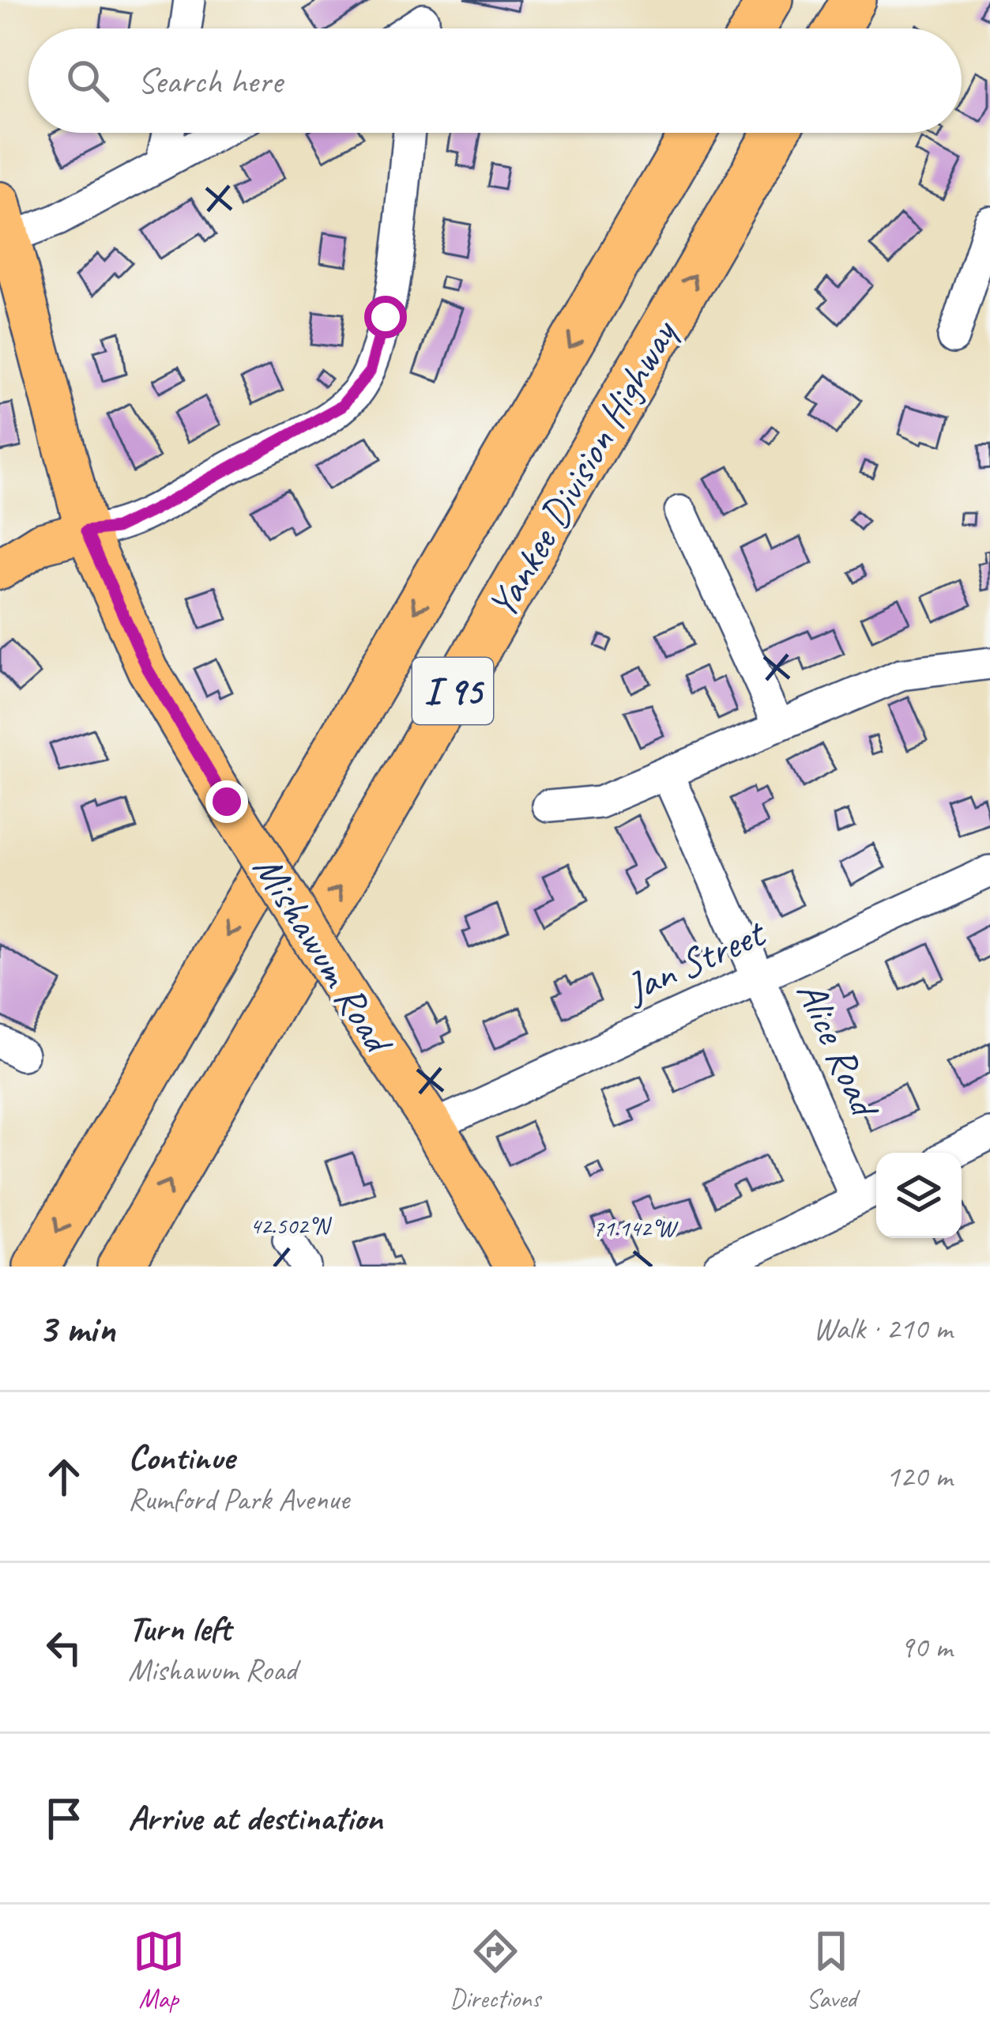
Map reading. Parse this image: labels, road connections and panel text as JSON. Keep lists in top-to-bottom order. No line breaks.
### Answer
{"streets":{"highway":["Yankee Division Highway","I 95"],"main road":["Mishawum Road"],"street":["Jan Street","Alice Road"]},"crossings":[["Mishawum Road","Jan Street"],["Jan Street","Alice Road"]],"page":{"search":"Search here","heading":["3 min","Walk · 210 m"],"list":[["Continue","Rumford Park Avenue","120 m"],["Turn left","Mishawum Road","90 m"],"Arrive at destination"],"nav":["Map","Directions","Saved"]},"coordinates":["42.502°N","71.142°W"]}
